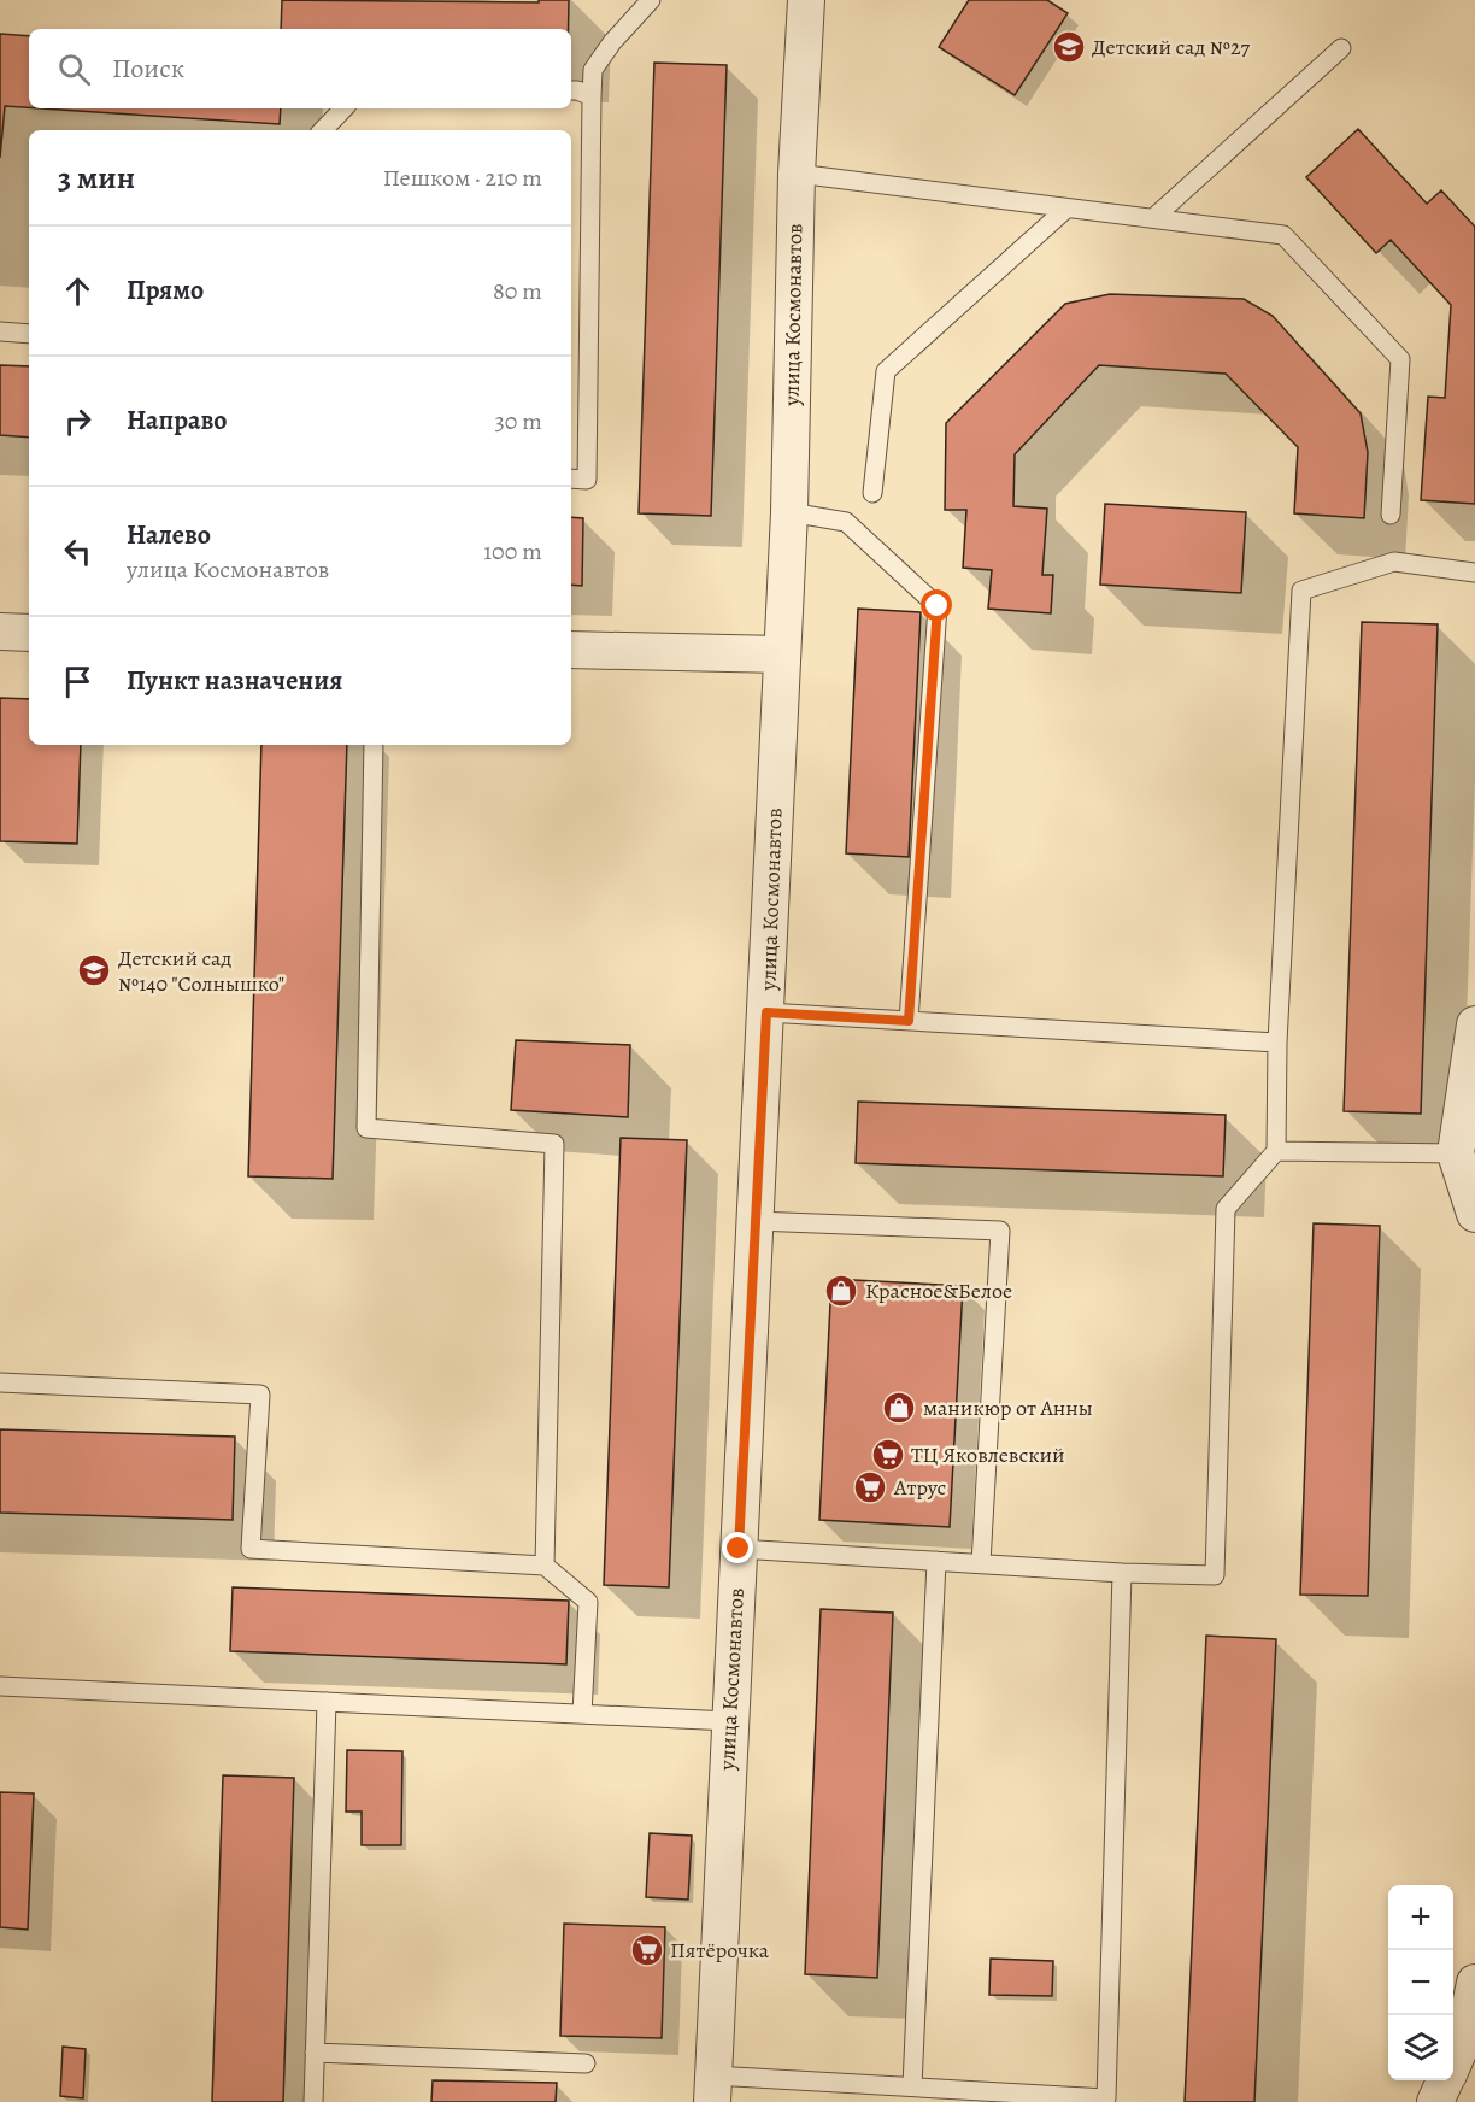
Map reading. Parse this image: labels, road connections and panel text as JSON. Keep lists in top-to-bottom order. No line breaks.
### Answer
{"streets":{"street":["улица Космонавтов"]},"places":{"school or university":["Детский сад №27","Детский сад №140 \"Солнышко\""],"shop":["Красное&Белое","маникюр от Анны"],"supermarket":["ТЦ Яковлевский","Атрус","Пятёрочка"]},"page":{"search":"Поиск","heading":["3 мин","Пешком · 210 m"],"list":[["Прямо","80 m"],["Направо","30 m"],["Налево","улица Космонавтов","100 m"],"Пункт назначения"],"map_buttons":["+","−"]}}
